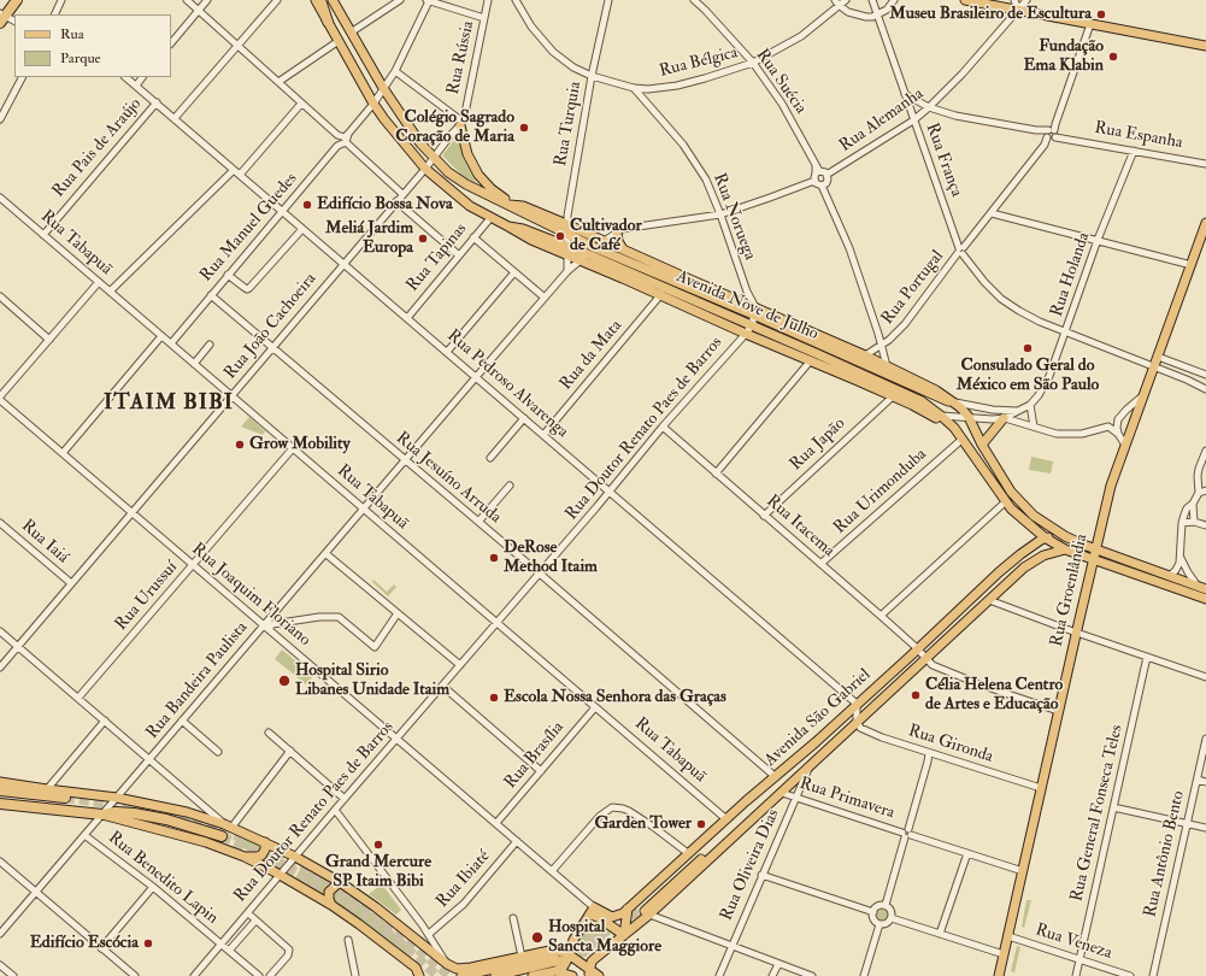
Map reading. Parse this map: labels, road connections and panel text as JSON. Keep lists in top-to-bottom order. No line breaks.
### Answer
{"streets":{"main road":["Avenida Nove de Julho","Rua Groenlândia","Avenida São Gabriel"],"street":["Rua Rússia","Rua Bélgica","Rua Suécia","Rua Alemanha","Rua Turquia","Rua Espanha","Rua Pais de Araújo","Rua França","Rua Noruega","Rua Manuel Guedes","Rua Tabapuã","Rua Tapinas","Rua Holanda","Rua Portugal","Rua João Cachoeira","Rua da Mata","Rua Pedroso Alvarenga","Rua Doutor Renato Paes de Barros","Rua Japão","Rua Jesuíno Arruda","Rua Urimonduba","Rua Itacema","Rua Iaiá","Rua Joaquim Floriano","Rua Urussuí","Rua Bandeira Paulista","Rua Gironda","Rua Brasília","Rua Primavera","Rua General Fonseca Teles","Rua Antônio Bento","Rua Oliveira Dias","Rua Benedito Lapin","Rua Ibiaté","Rua Veneza"]},"crossings":[["Rua Rússia","Rua João Cachoeira"],["Rua Bélgica","Rua Suécia"],["Rua Bélgica","Rua Turquia"],["Rua Bélgica","Rua Noruega"],["Rua Alemanha","Rua Espanha"],["Rua Alemanha","Rua França"],["Rua Turquia","Avenida Nove de Julho"],["Rua Espanha","Rua França"],["Rua Espanha","Rua Holanda"],["Rua Espanha","Rua Portugal"],["Rua Pais de Araújo","Rua Tabapuã"],["Rua Pais de Araújo","Rua Pedroso Alvarenga"],["Rua França","Rua Holanda"],["Rua França","Rua Portugal"],["Rua França","Rua Groenlândia"],["Rua Noruega","Avenida Nove de Julho"],["Rua Noruega","Rua Doutor Renato Paes de Barros"],["Rua Manuel Guedes","Rua Tabapuã"],["Rua Manuel Guedes","Avenida Nove de Julho"],["Rua Manuel Guedes","Rua Pedroso Alvarenga"],["Rua Manuel Guedes","Rua Jesuíno Arruda"],["Rua Tabapuã","Rua João Cachoeira"],["Rua Tabapuã","Rua Doutor Renato Paes de Barros"],["Rua Tabapuã","Rua Urussuí"],["Rua Tabapuã","Rua Bandeira Paulista"],["Rua Tabapuã","Avenida São Gabriel"],["Rua Tabapuã","Rua Brasília"],["Rua Tapinas","Avenida Nove de Julho"],["Rua Tapinas","Rua Pedroso Alvarenga"],["Rua Portugal","Avenida Nove de Julho"],["Avenida Nove de Julho","Rua João Cachoeira"],["Avenida Nove de Julho","Rua da Mata"],["Avenida Nove de Julho","Rua Doutor Renato Paes de Barros"],["Avenida Nove de Julho","Rua Japão"],["Avenida Nove de Julho","Rua Urimonduba"],["Avenida Nove de Julho","Rua Groenlândia"],["Avenida Nove de Julho","Rua Bandeira Paulista"],["Avenida Nove de Julho","Avenida São Gabriel"],["Rua João Cachoeira","Rua Pedroso Alvarenga"],["Rua João Cachoeira","Rua Jesuíno Arruda"],["Rua João Cachoeira","Rua Iaiá"],["Rua João Cachoeira","Rua Joaquim Floriano"],["Rua da Mata","Rua Pedroso Alvarenga"],["Rua Pedroso Alvarenga","Rua Doutor Renato Paes de Barros"],["Rua Pedroso Alvarenga","Rua Bandeira Paulista"],["Rua Pedroso Alvarenga","Avenida São Gabriel"],["Rua Doutor Renato Paes de Barros","Rua Jesuíno Arruda"],["Rua Doutor Renato Paes de Barros","Rua Itacema"],["Rua Doutor Renato Paes de Barros","Rua Joaquim Floriano"],["Rua Doutor Renato Paes de Barros","Rua Benedito Lapin"],["Rua Japão","Rua Itacema"],["Rua Jesuíno Arruda","Rua Bandeira Paulista"],["Rua Jesuíno Arruda","Avenida São Gabriel"],["Rua Urimonduba","Rua Itacema"],["Rua Itacema","Avenida São Gabriel"],["Rua Groenlândia","Rua Gironda"],["Rua Groenlândia","Rua Primavera"],["Rua Groenlândia","Rua Veneza"],["Rua Joaquim Floriano","Rua Urussuí"],["Rua Joaquim Floriano","Rua Bandeira Paulista"],["Rua Joaquim Floriano","Avenida São Gabriel"],["Rua Joaquim Floriano","Rua Brasília"],["Rua Joaquim Floriano","Rua Ibiaté"],["Rua Bandeira Paulista","Rua Benedito Lapin"],["Avenida São Gabriel","Rua Gironda"],["Avenida São Gabriel","Rua Primavera"],["Avenida São Gabriel","Rua Oliveira Dias"],["Rua Primavera","Rua Oliveira Dias"],["Rua General Fonseca Teles","Rua Veneza"]],"districts":["ITAIM BIBI"],"places":["Museu Brasileiro de Escultura","Fundação Ema Klabin","Colégio Sagrado Coração de Maria","Edifício Bossa Nova","Cultivador de Café","Meliá Jardim Europa","Consulado Geral do México em São Paulo","Grow Mobility","DeRose Method Itaim","Hospital Sirio Libanes Unidade Itaim","Célia Helena Centro de Artes e Educação","Escola Nossa Senhora das Graças","Garden Tower","Grand Mercure SP Itaim Bibi","Hospital Sancta Maggiore","Edifício Escócia"],"legend":["Rua","Parque"]}
